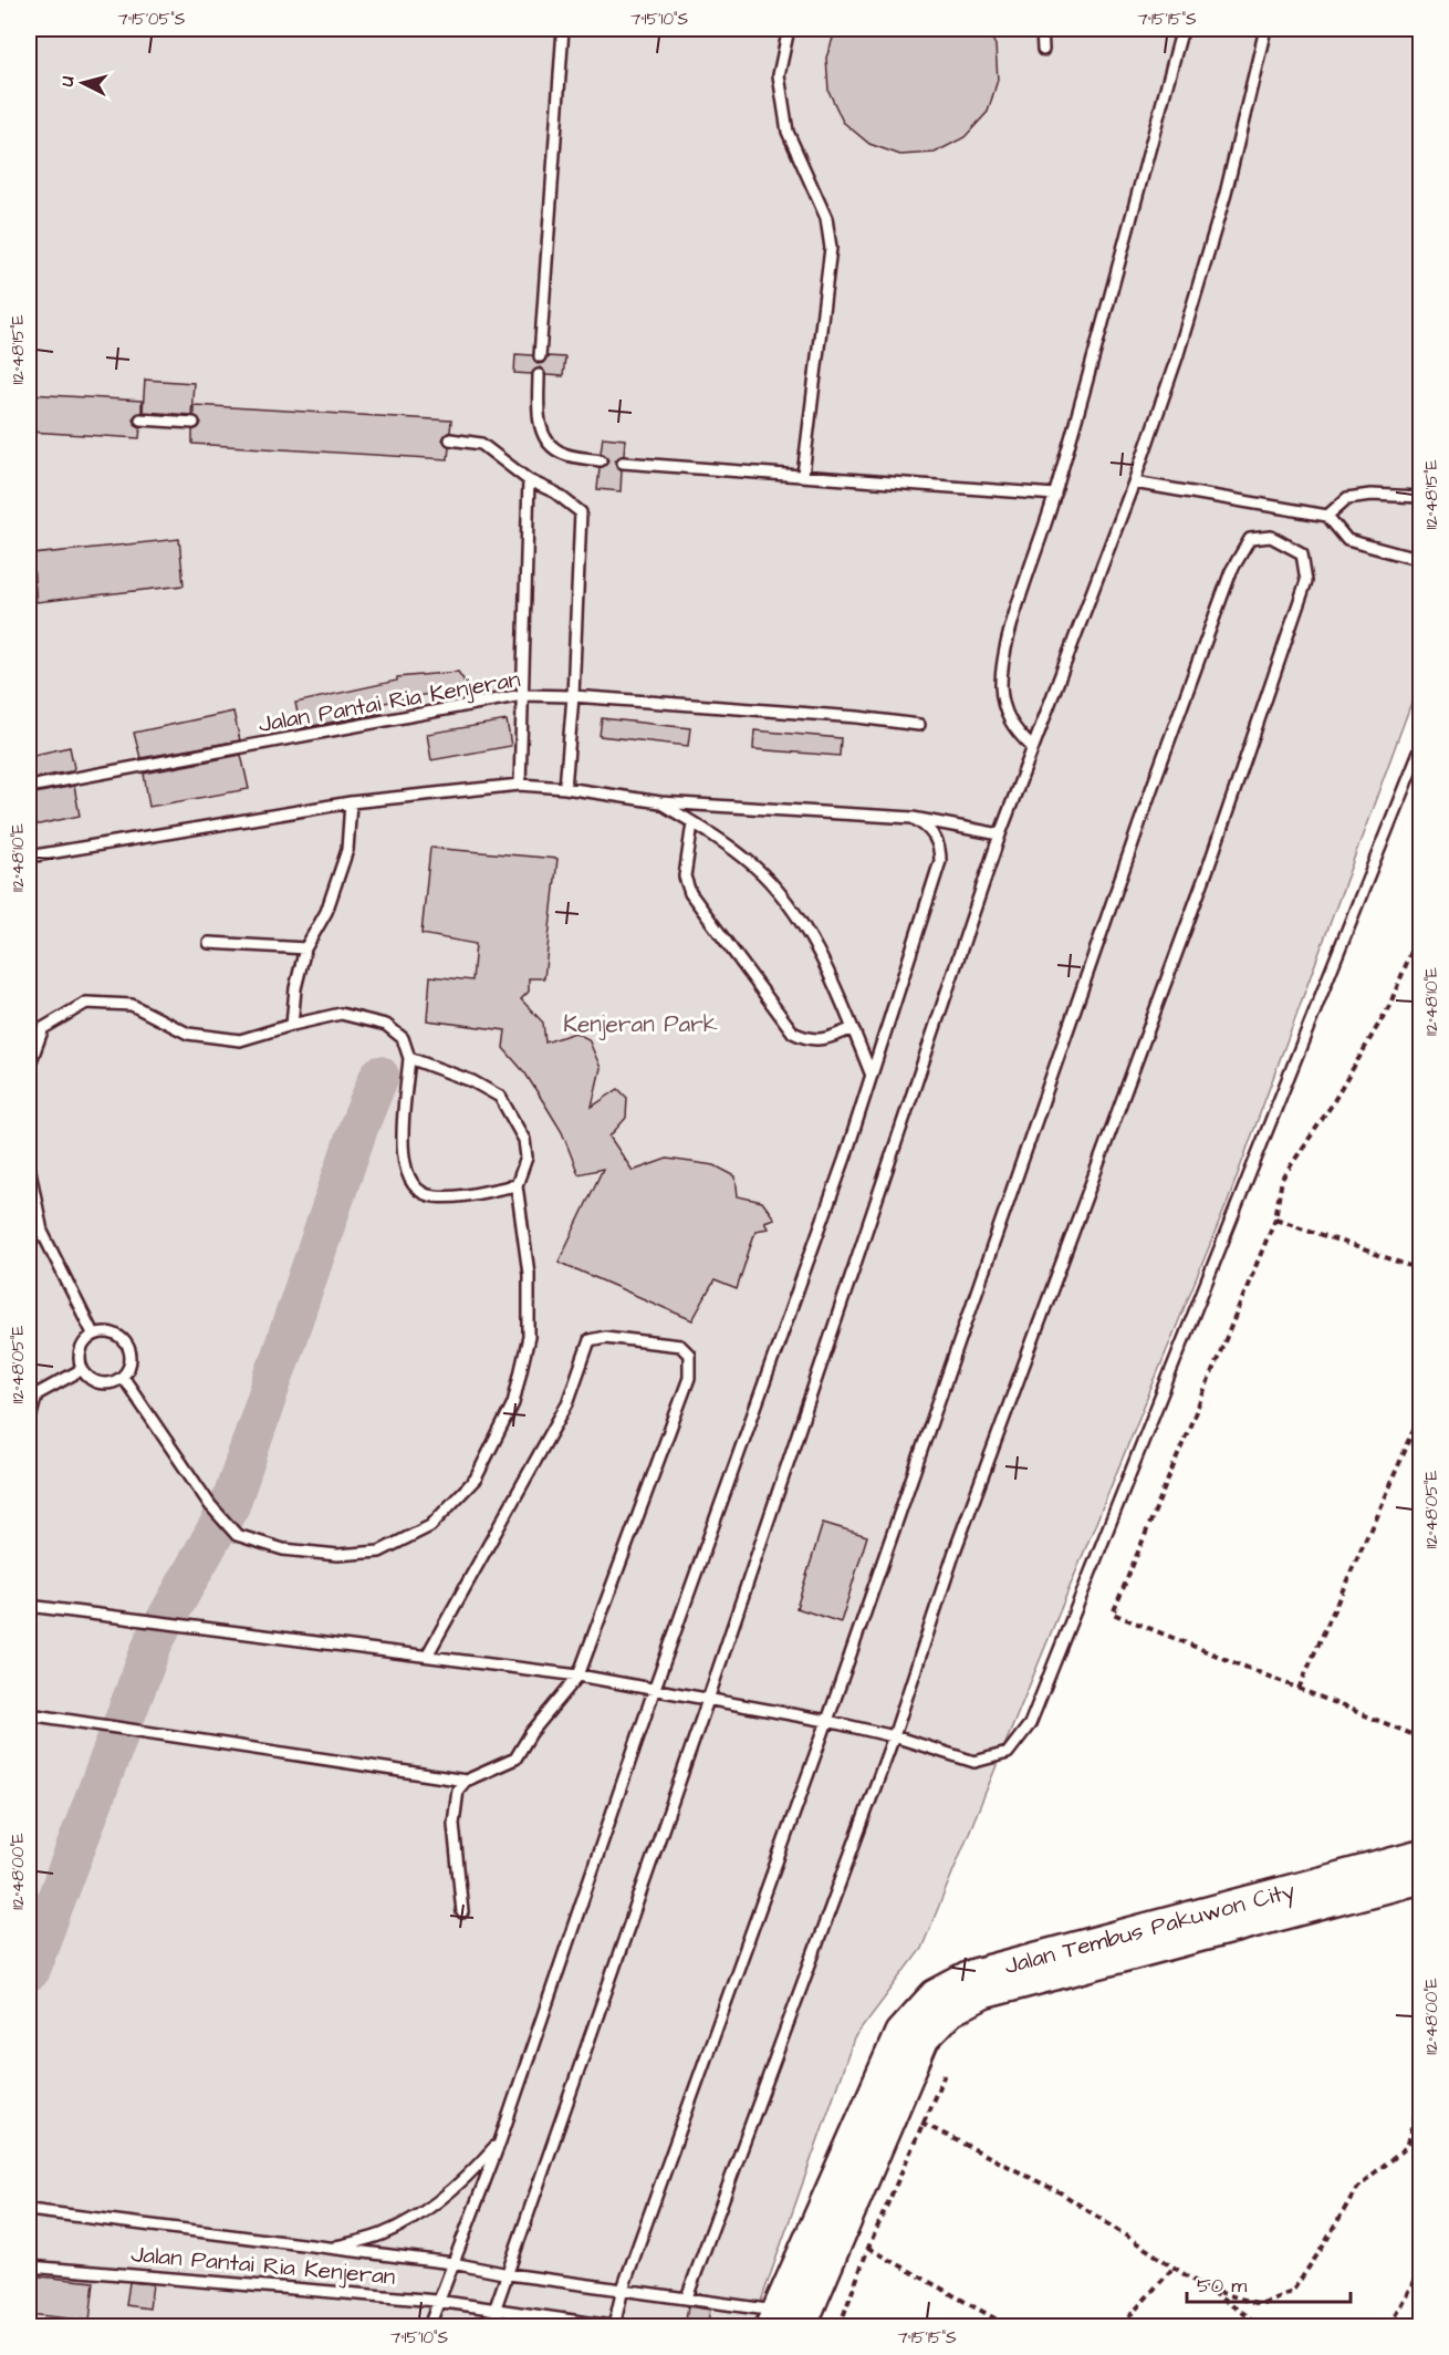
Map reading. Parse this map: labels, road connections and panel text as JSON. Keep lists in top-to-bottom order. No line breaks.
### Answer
{"streets":{"street":["Jalan Tembus Pakuwon City"],"lane":["Jalan Pantai Ria Kenjeran"]},"parks":["Kenjeran Park"],"scale_bar":"50 m","north":"left","coordinates":["7°15'05\"S","7°15'10\"S","7°15'15\"S","112°48'15\"E","112°48'10\"E","112°48'05\"E","112°48'00\"E"]}
